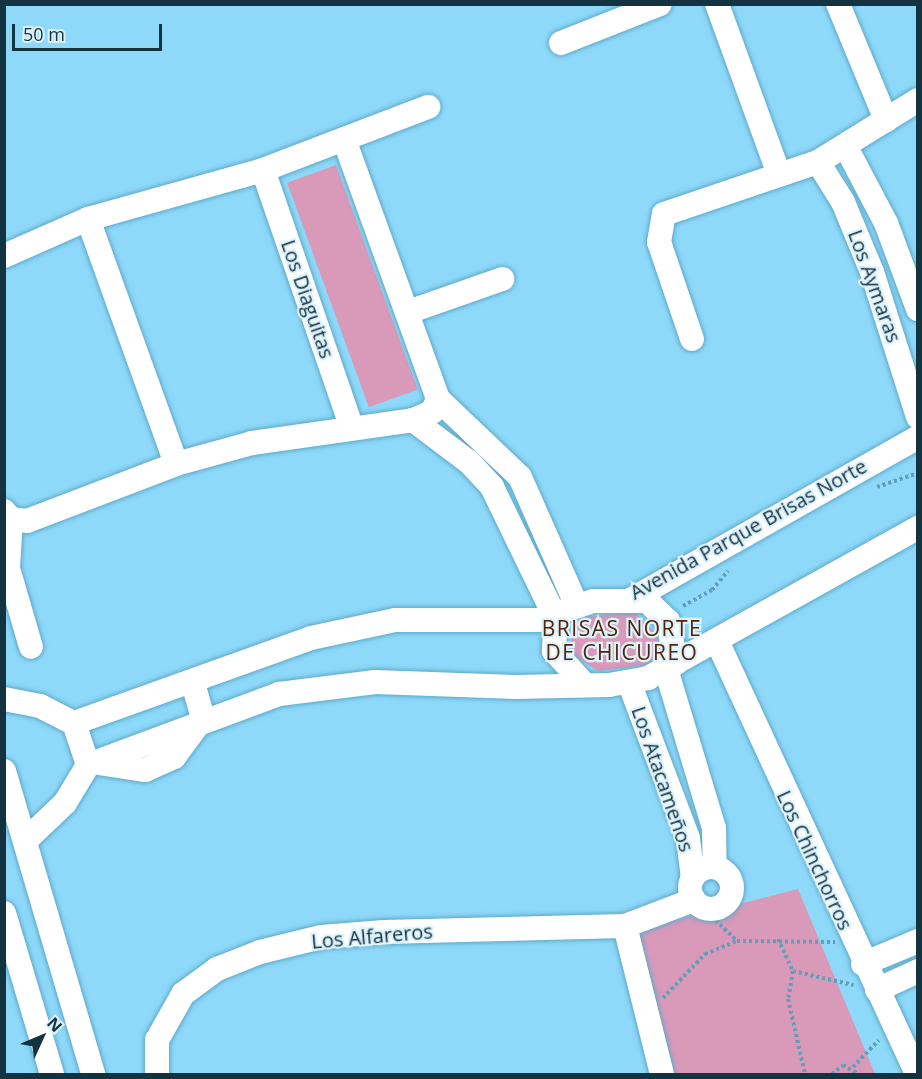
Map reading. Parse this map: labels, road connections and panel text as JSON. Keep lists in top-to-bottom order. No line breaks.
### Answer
{"streets":{"street":["Los Aymaras","Los Diaguitas","Avenida Parque Brisas Norte","Los Atacameños","Los Chinchorros","Los Alfareros"]},"crossings":[["Avenida Parque Brisas Norte","Los Atacameños"],["Los Atacameños","Los Alfareros"]],"districts":["BRISAS NORTE DE CHICUREO"],"scale_bar":"50 m","north":"top right"}
